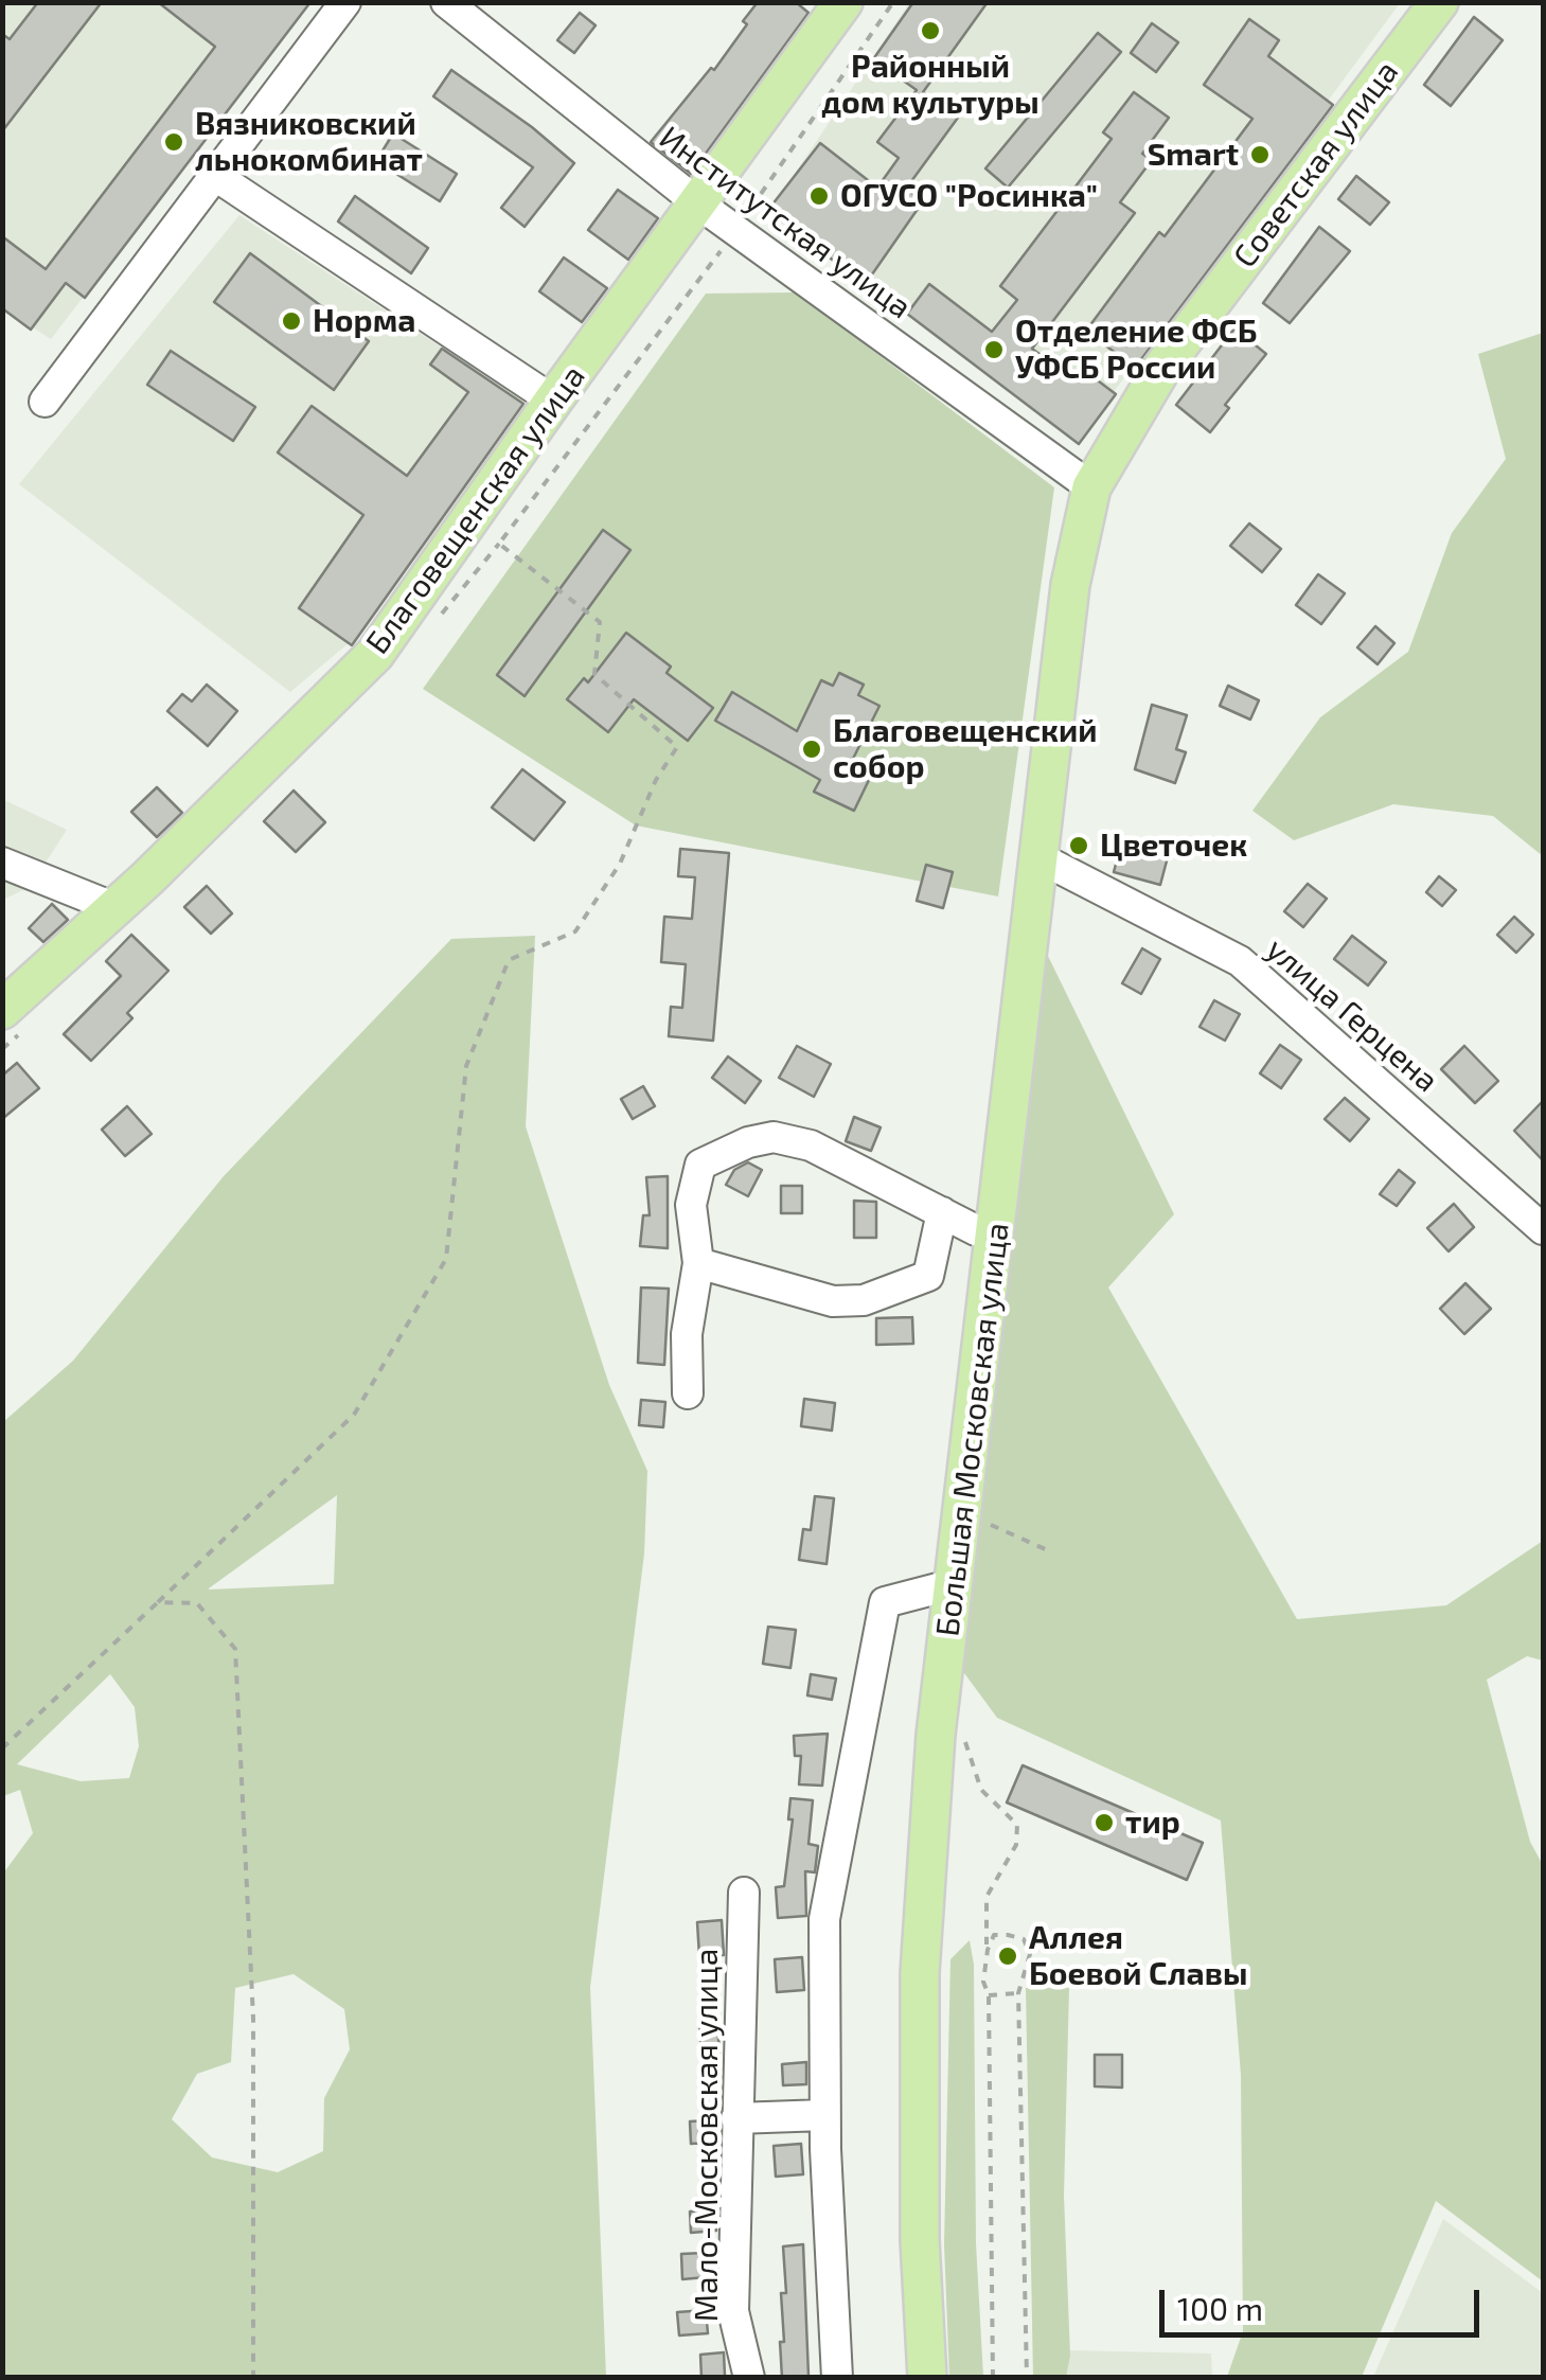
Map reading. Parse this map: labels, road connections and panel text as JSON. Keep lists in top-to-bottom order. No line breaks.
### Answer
{"streets":{"main road":["Советская улица","Благовещенская улица","Большая Московская улица"],"street":["Институтская улица","улица Герцена","Мало-Московская улица"]},"crossings":[["Советская улица","Институтская улица"],["Советская улица","Большая Московская улица"],["Институтская улица","Благовещенская улица"],["Институтская улица","Большая Московская улица"],["улица Герцена","Большая Московская улица"]],"places":["Районный дом культуры","Вязниковский льнокомбинат","Smart","ОГУСО \"Росинка\"","Норма","Отделение ФСБ УФСБ России","Благовещенский собор","Цветочек","тир","Аллея Боевой Славы"],"scale_bar":"100 m"}
